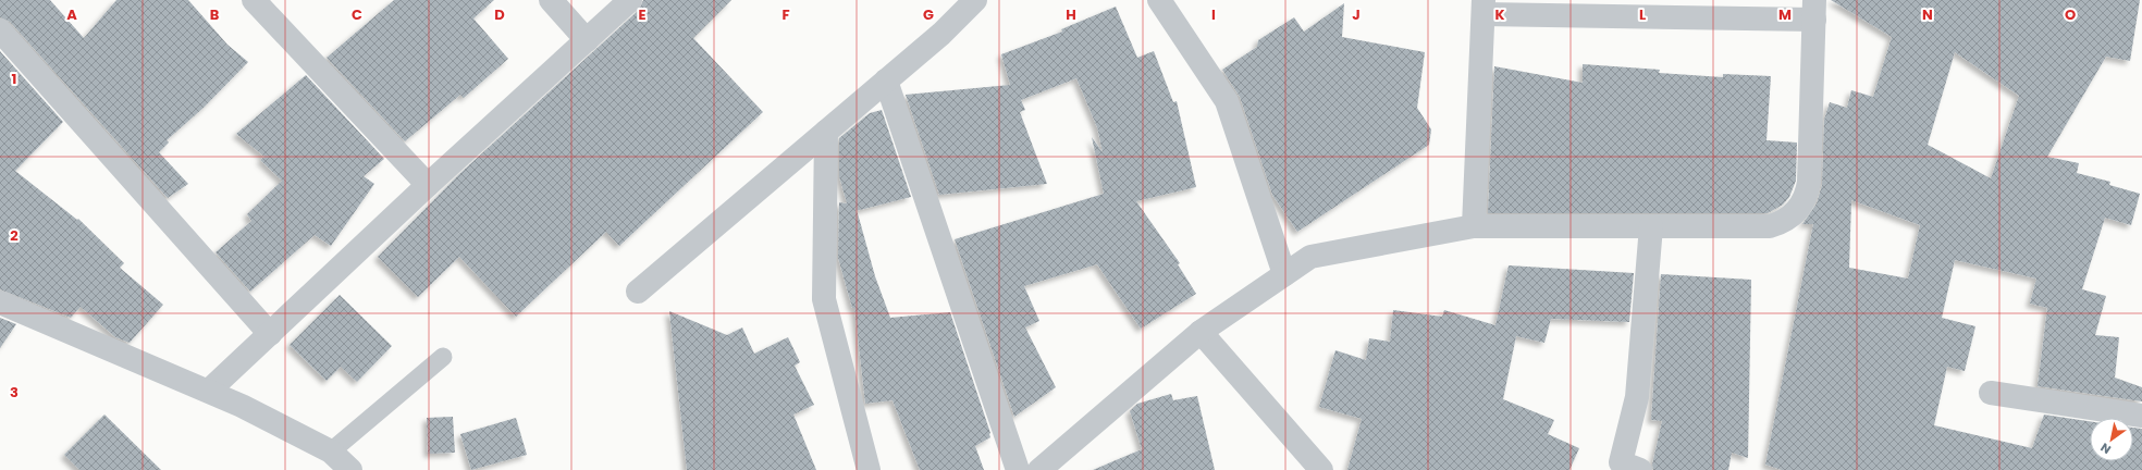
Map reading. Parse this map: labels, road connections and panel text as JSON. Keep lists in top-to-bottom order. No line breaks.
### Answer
{"north":"bottom left","grid":{"columns":["A","B","C","D","E","F","G","H","I","J","K","L","M","N","O"],"rows":["1","2","3"]}}
